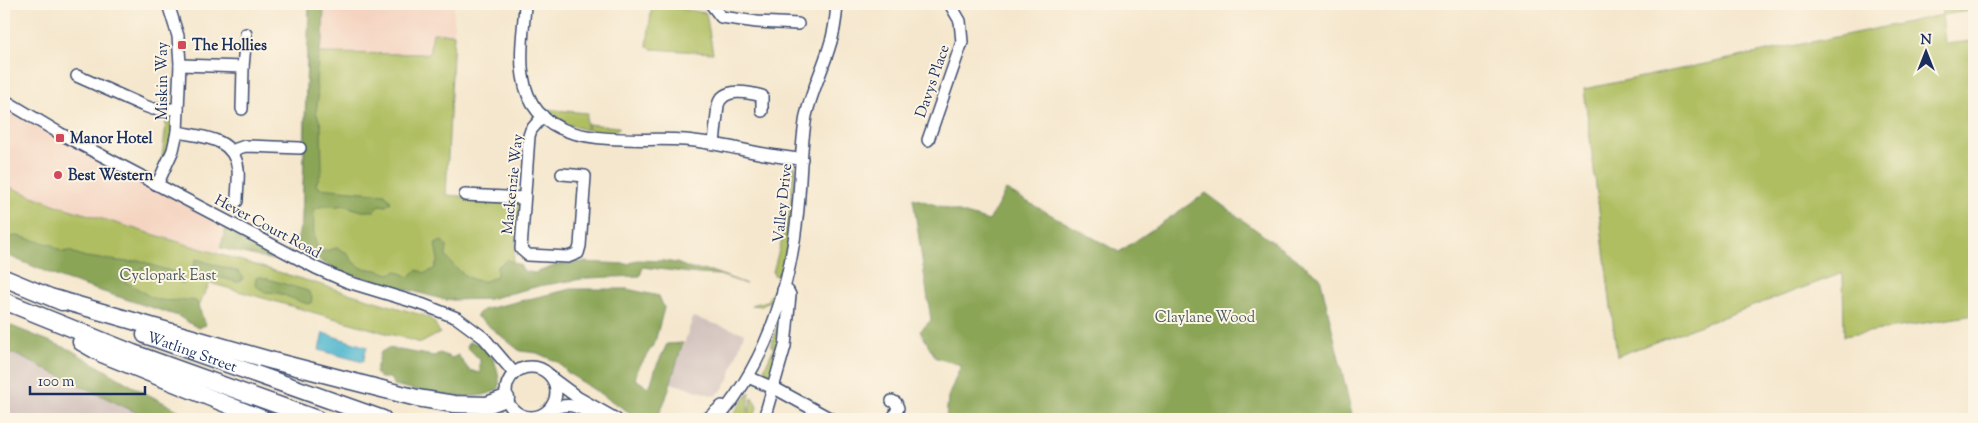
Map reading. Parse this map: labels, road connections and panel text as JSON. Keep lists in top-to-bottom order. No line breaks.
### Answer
{"streets":{"highway":["Watling Street"],"street":["Miskin Way","Davys Place","Mackenzie Way","Valley Drive","Hever Court Road"]},"crossings":[["Miskin Way","Hever Court Road"]],"parks":["Cyclopark East","Claylane Wood"],"places":{"transit":["The Hollies","Manor Hotel"],"other":["Best Western"]},"scale_bar":"100 m","north":"top"}
